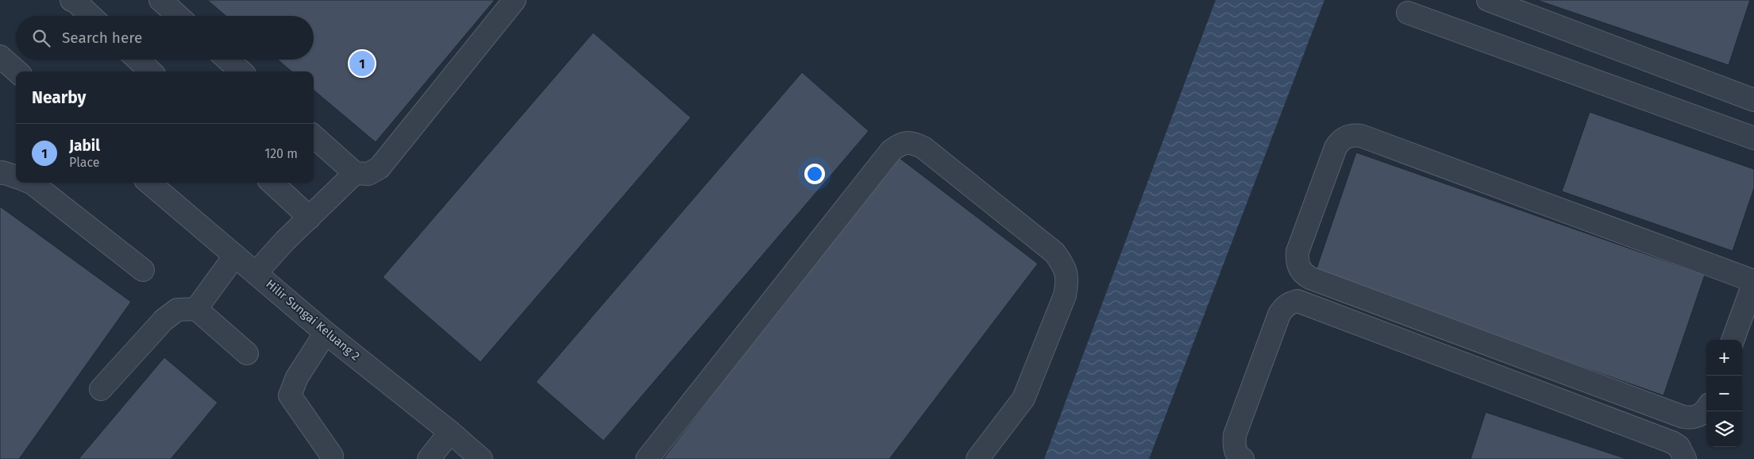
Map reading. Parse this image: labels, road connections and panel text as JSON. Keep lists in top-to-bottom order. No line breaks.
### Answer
{"streets":{"street":["Hilir Sungai Keluang 2"]},"page":{"search":"Search here","pins":"1","heading":"Nearby","list":[{"mark":"1","name":"Jabil","note":"Place","value":"120 m"}],"map_buttons":["+","−"]}}
